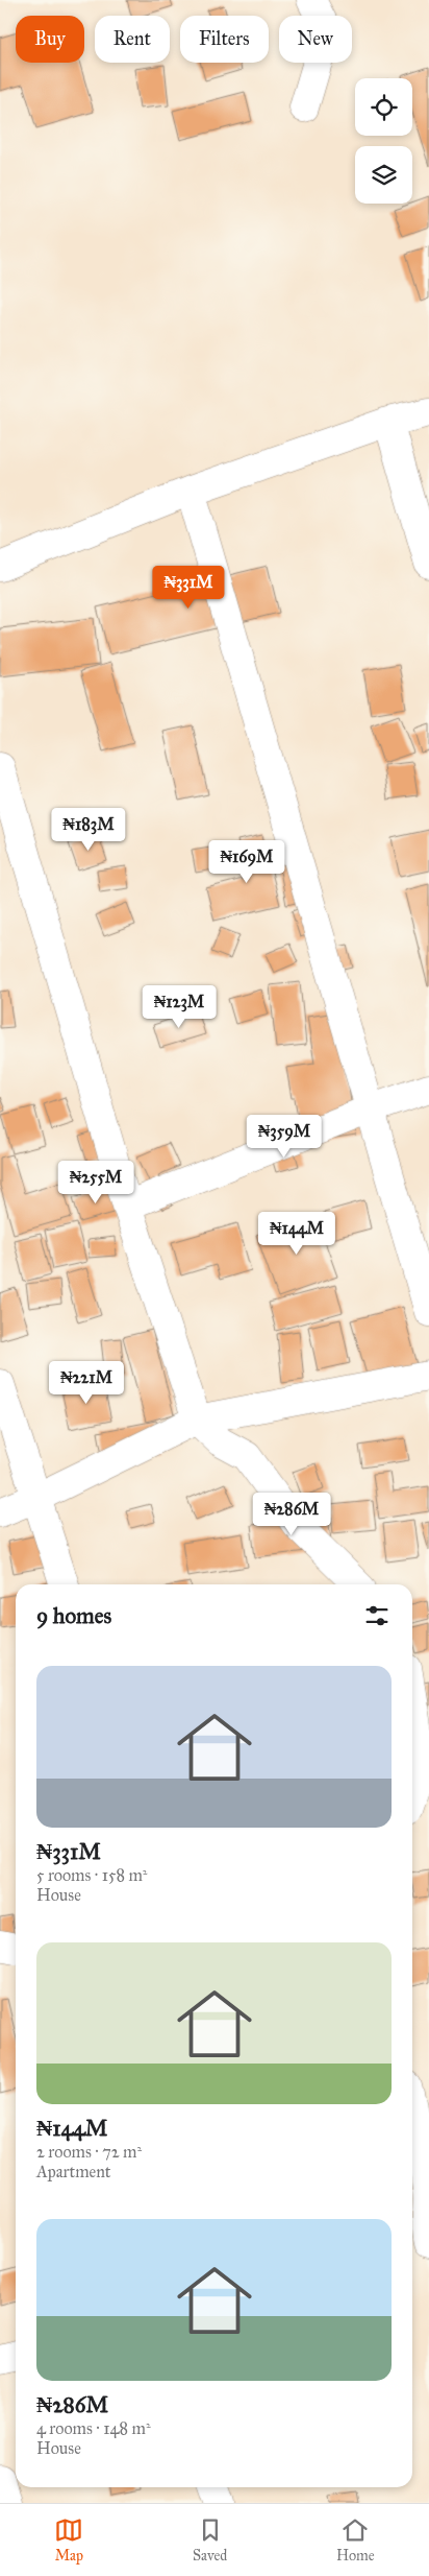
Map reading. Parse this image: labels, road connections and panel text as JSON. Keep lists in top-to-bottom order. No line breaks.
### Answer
{"page":{"chip":["Buy","Rent","Filters","New"],"price":["₦331M","₦183M","₦169M","₦123M","₦359M","₦255M","₦144M","₦221M","₦286M"],"heading":"9 homes","list":[{"name":"₦331M","note":"5 rooms · 158 m² · House"},{"name":"₦144M","note":"2 rooms · 72 m² · Apartment"},{"name":"₦286M","note":"4 rooms · 148 m² · House"}],"tabs":["Map","Saved","Home"]}}
